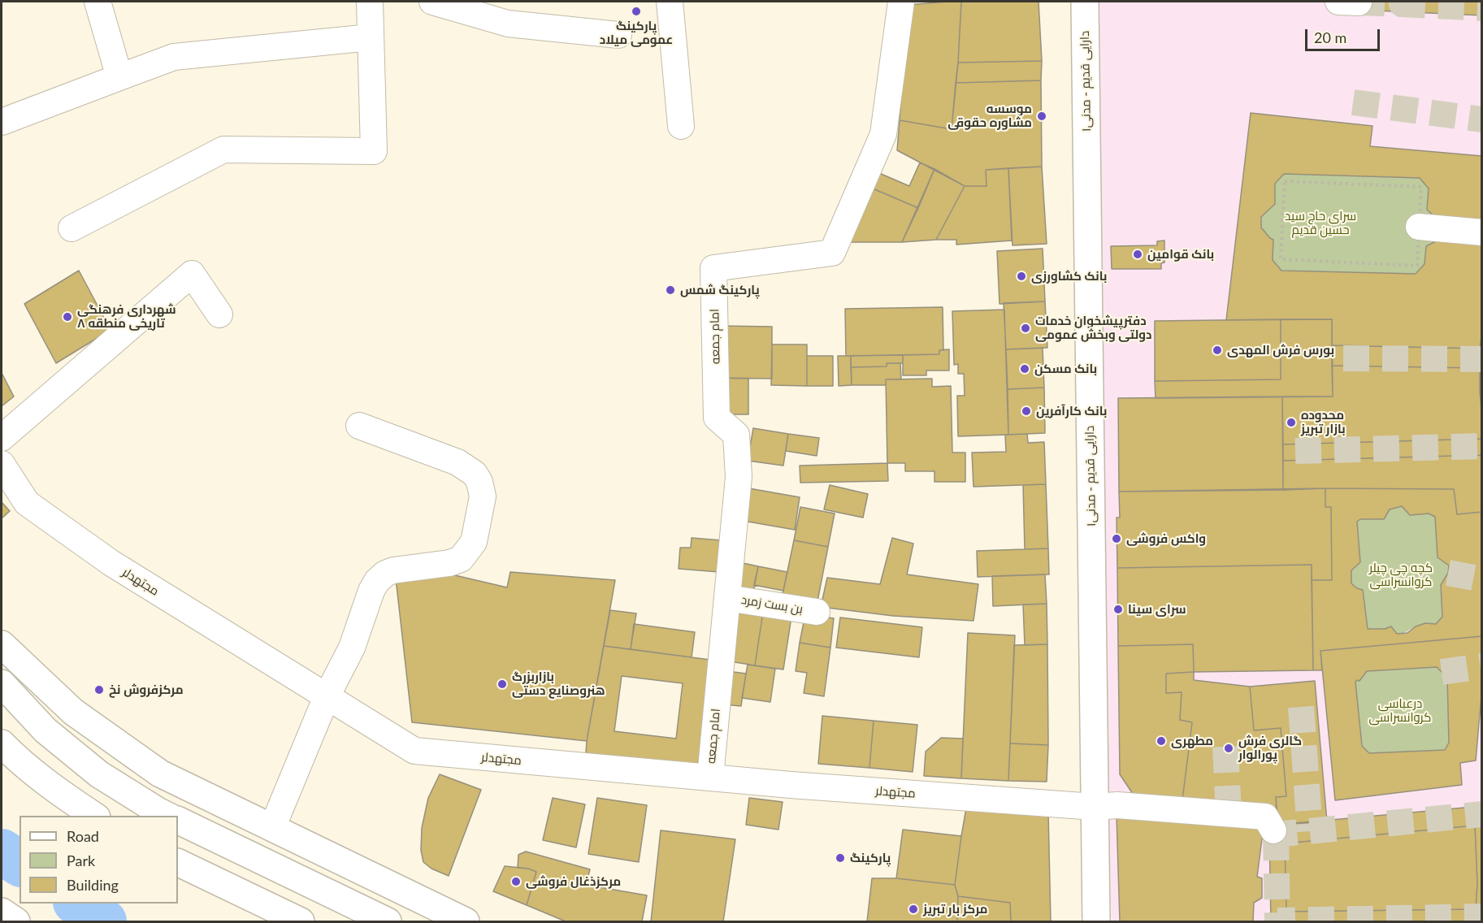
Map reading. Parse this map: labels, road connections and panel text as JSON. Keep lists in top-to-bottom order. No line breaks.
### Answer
{"streets":{"main road":["دارایی قدیم - مدنی۱"],"street":["امام جمعه","مجتهدلر","بن بست زمرد"]},"crossings":[["دارایی قدیم - مدنی۱","مجتهدلر"],["امام جمعه","مجتهدلر"],["امام جمعه","بن بست زمرد"]],"parks":["سرای حاج سید حسین قدیم","کچه چی چیلر کروانسراسی","درعباسی کروانسراسی"],"places":["پارکینگ عمومی میلاد","موسسه مشاوره حقوقی","بانک قوامین","بانک کشاورزی","پارکینگ شمس","شهرداری فرهنگی تاریخی منطقه ۸","دفترپیشخوان خدمات دولتی وبخش عمومی","بورس فرش المهدی","بانک مسکن","بانک کارآفرین","محدوده بازار تبریز","واکس فروشی","سرای سینا","بازاربزرگ هنروصنایع دستی","مرکزفروش نخ","مطهری","گالری فرش پورالوار","پارکینگ","مرکزذغال فروشی","مرکز بار تبریز"],"legend":["Road","Park","Building"],"scale_bar":"20 m"}
